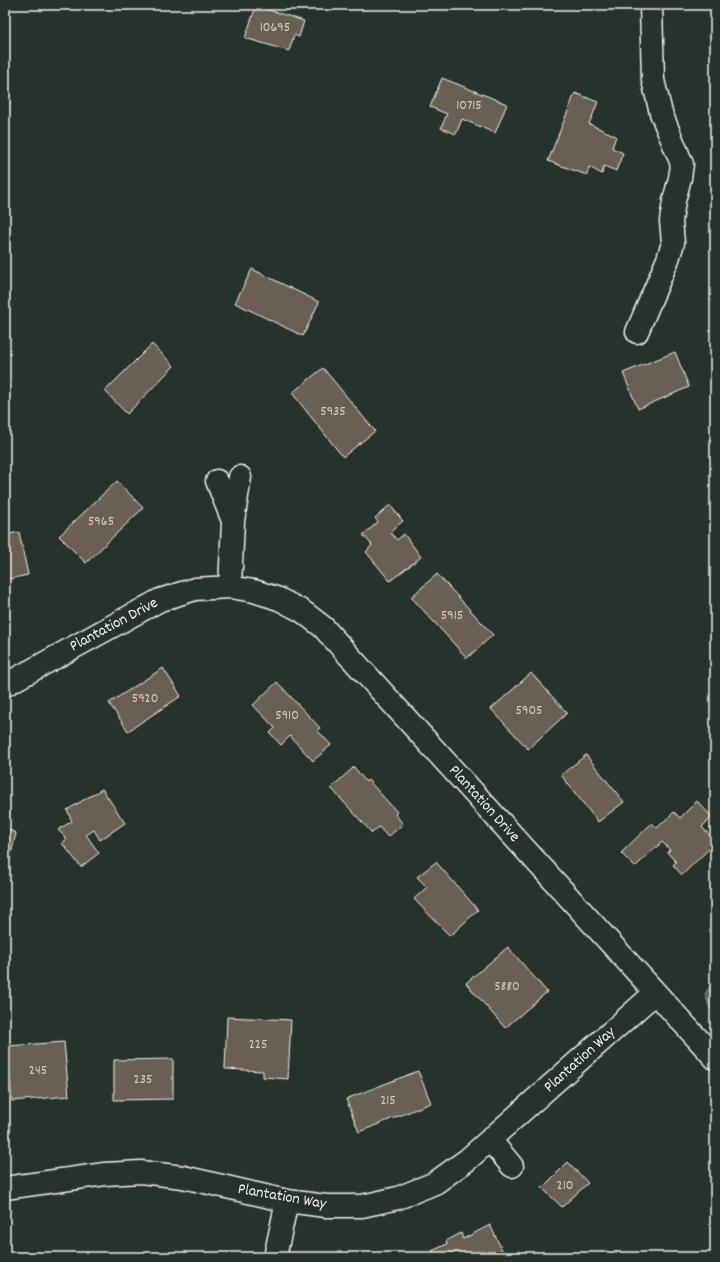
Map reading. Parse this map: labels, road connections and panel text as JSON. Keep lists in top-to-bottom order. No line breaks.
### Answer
{"streets":{"street":["Plantation Drive","Plantation Way"]},"crossings":[["Plantation Drive","Plantation Way"]],"house_numbers":["10695","10715","5935","5965","5915","5920","5905","5910","5880","225","245","235","215","210"]}
